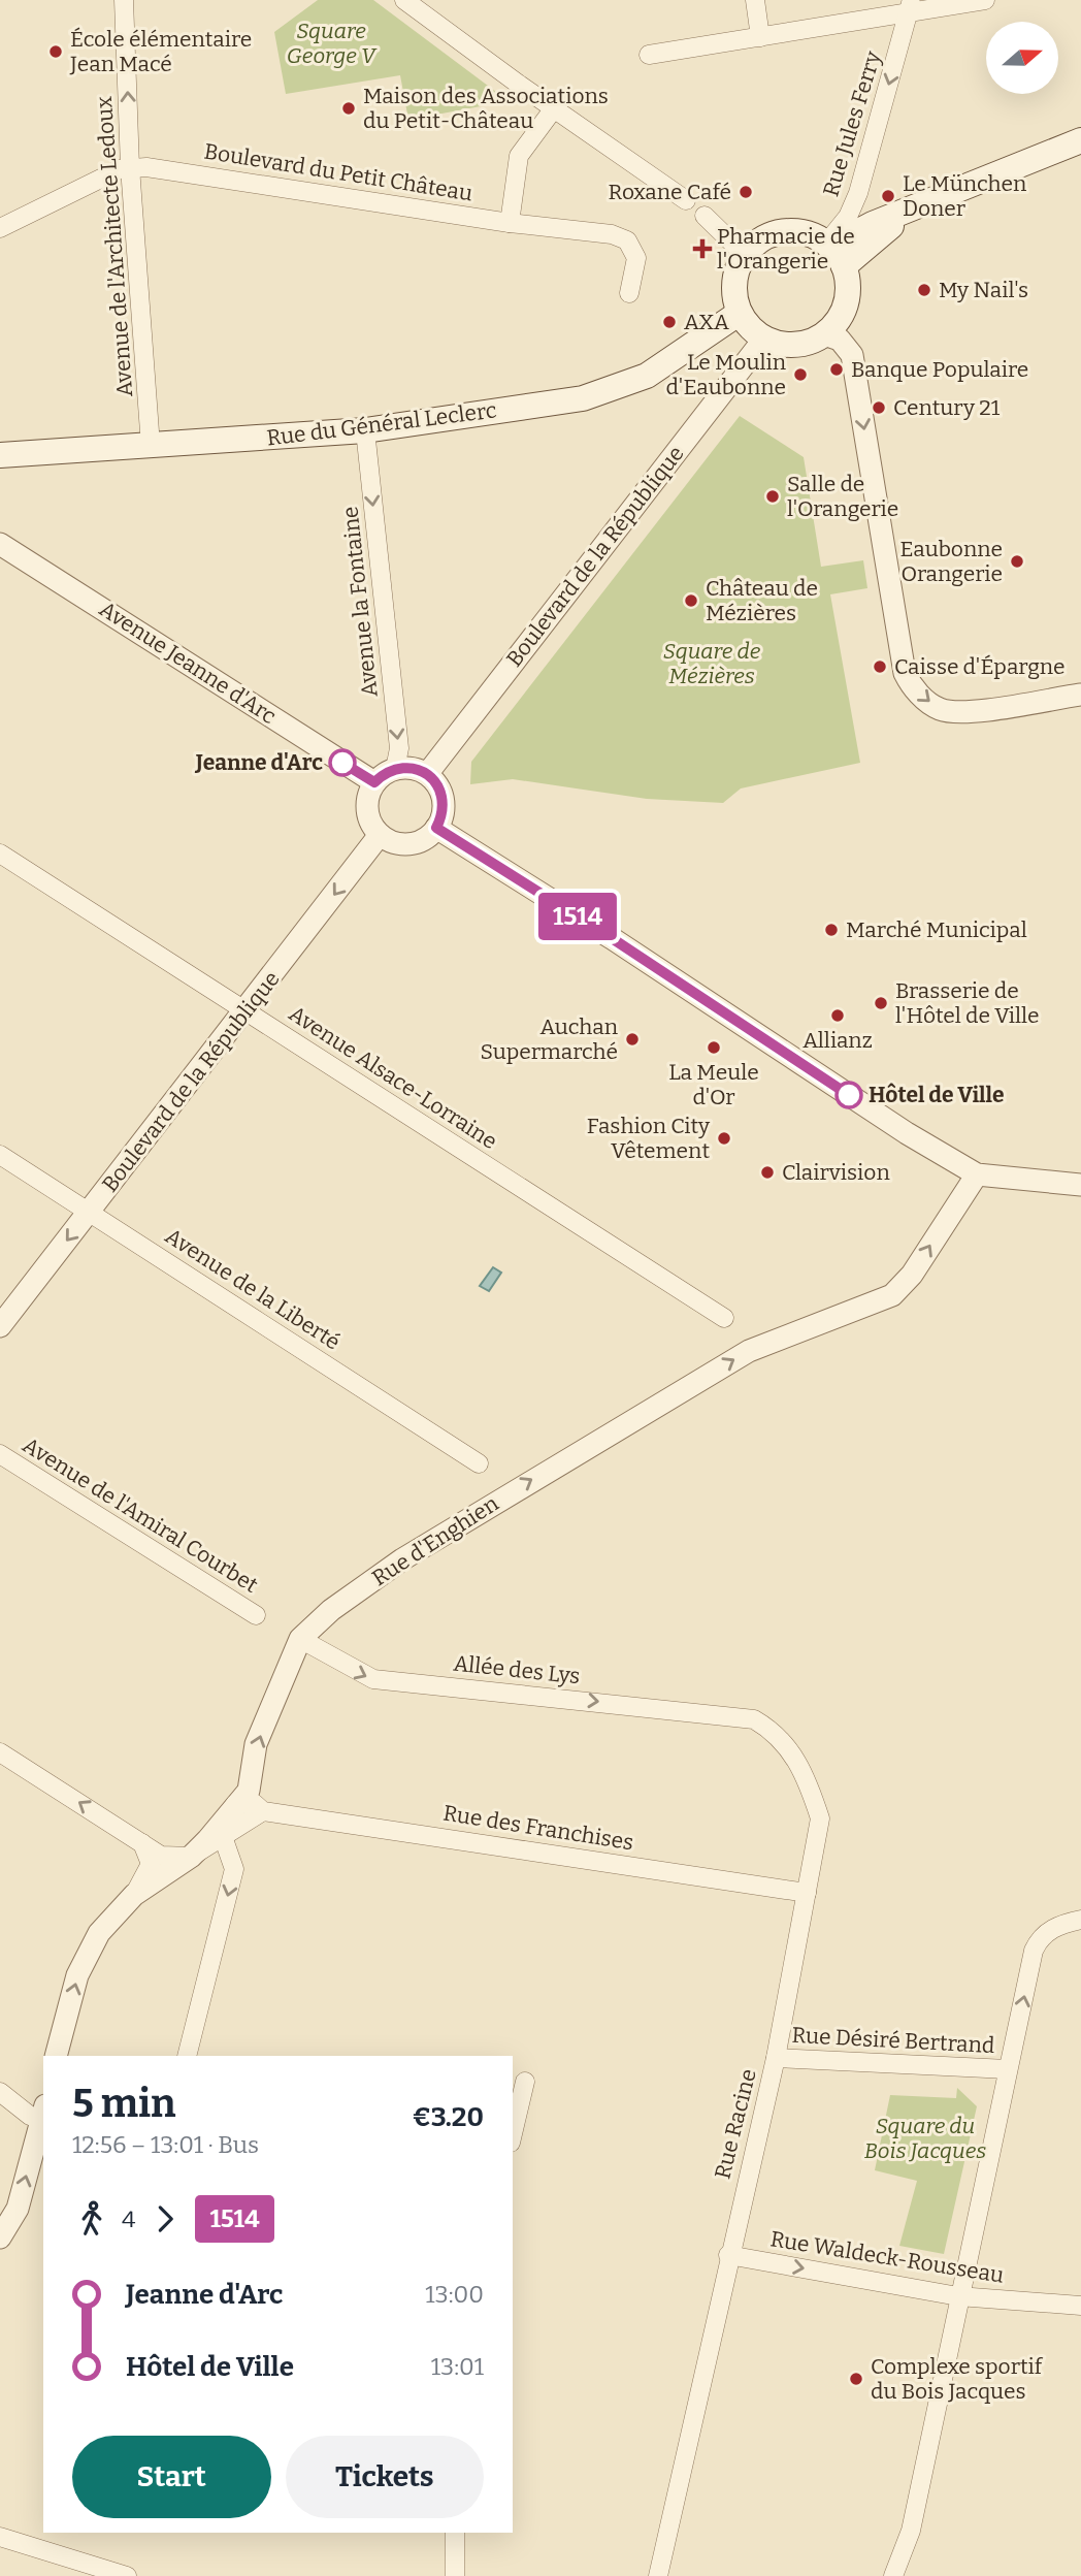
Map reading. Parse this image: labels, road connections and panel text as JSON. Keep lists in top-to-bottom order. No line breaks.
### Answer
{"streets":{"main road":["Rue du Général Leclerc"],"street":["Rue Jules Ferry","Boulevard du Petit Château","Avenue de l'Architecte Ledoux","Boulevard de la République","Avenue la Fontaine","Avenue Jeanne d'Arc","Avenue Alsace-Lorraine","Avenue de la Liberté","Avenue de l'Amiral Courbet","Rue d'Enghien","Allée des Lys","Rue des Franchises","Rue Désiré Bertrand","Rue Racine","Rue Waldeck-Rousseau"]},"crossings":[["Rue Jules Ferry","Rue du Général Leclerc"],["Rue Jules Ferry","Boulevard de la République"],["Boulevard du Petit Château","Avenue de l'Architecte Ledoux"],["Avenue de l'Architecte Ledoux","Rue du Général Leclerc"],["Rue du Général Leclerc","Boulevard de la République"],["Rue du Général Leclerc","Avenue la Fontaine"],["Boulevard de la République","Avenue la Fontaine"],["Boulevard de la République","Avenue Jeanne d'Arc"],["Boulevard de la République","Avenue Alsace-Lorraine"],["Boulevard de la République","Avenue de la Liberté"],["Avenue la Fontaine","Avenue Jeanne d'Arc"],["Rue d'Enghien","Allée des Lys"],["Rue d'Enghien","Rue des Franchises"],["Allée des Lys","Rue Racine"],["Rue des Franchises","Rue Racine"],["Rue Désiré Bertrand","Rue Racine"],["Rue Racine","Rue Waldeck-Rousseau"]],"one_way":["Rue Jules Ferry","Avenue de l'Architecte Ledoux","Avenue la Fontaine","Rue d'Enghien","Allée des Lys","Rue Waldeck-Rousseau"],"parks":["Square George V","Square de Mézières","Square du Bois Jacques"],"places":{"other":["École élémentaire Jean Macé","Maison des Associations du Petit-Château","Roxane Café","Le München Doner","My Nail's","AXA","Banque Populaire","Le Moulin d'Eaubonne","Century 21","Salle de l'Orangerie","Eaubonne Orangerie","Château de Mézières","Caisse d'Épargne","Jeanne d'Arc","Marché Municipal","Brasserie de l'Hôtel de Ville","Allianz","Auchan Supermarché","La Meule d'Or","Hôtel de Ville","Fashion City Vêtement","Clairvision","Complexe sportif du Bois Jacques"],"health":["Pharmacie de l'Orangerie"]},"lines":["bus line 1514"],"north":"right","page":{"on_map":"1514","heading":["5 min","12:56 – 13:01 · Bus","€3.20"],"legs":["4","1514"],"list":[{"name":"Jeanne d'Arc","value":"13:00"},{"name":"Hôtel de Ville","value":"13:01"}],"buttons":["Start","Tickets"]}}
